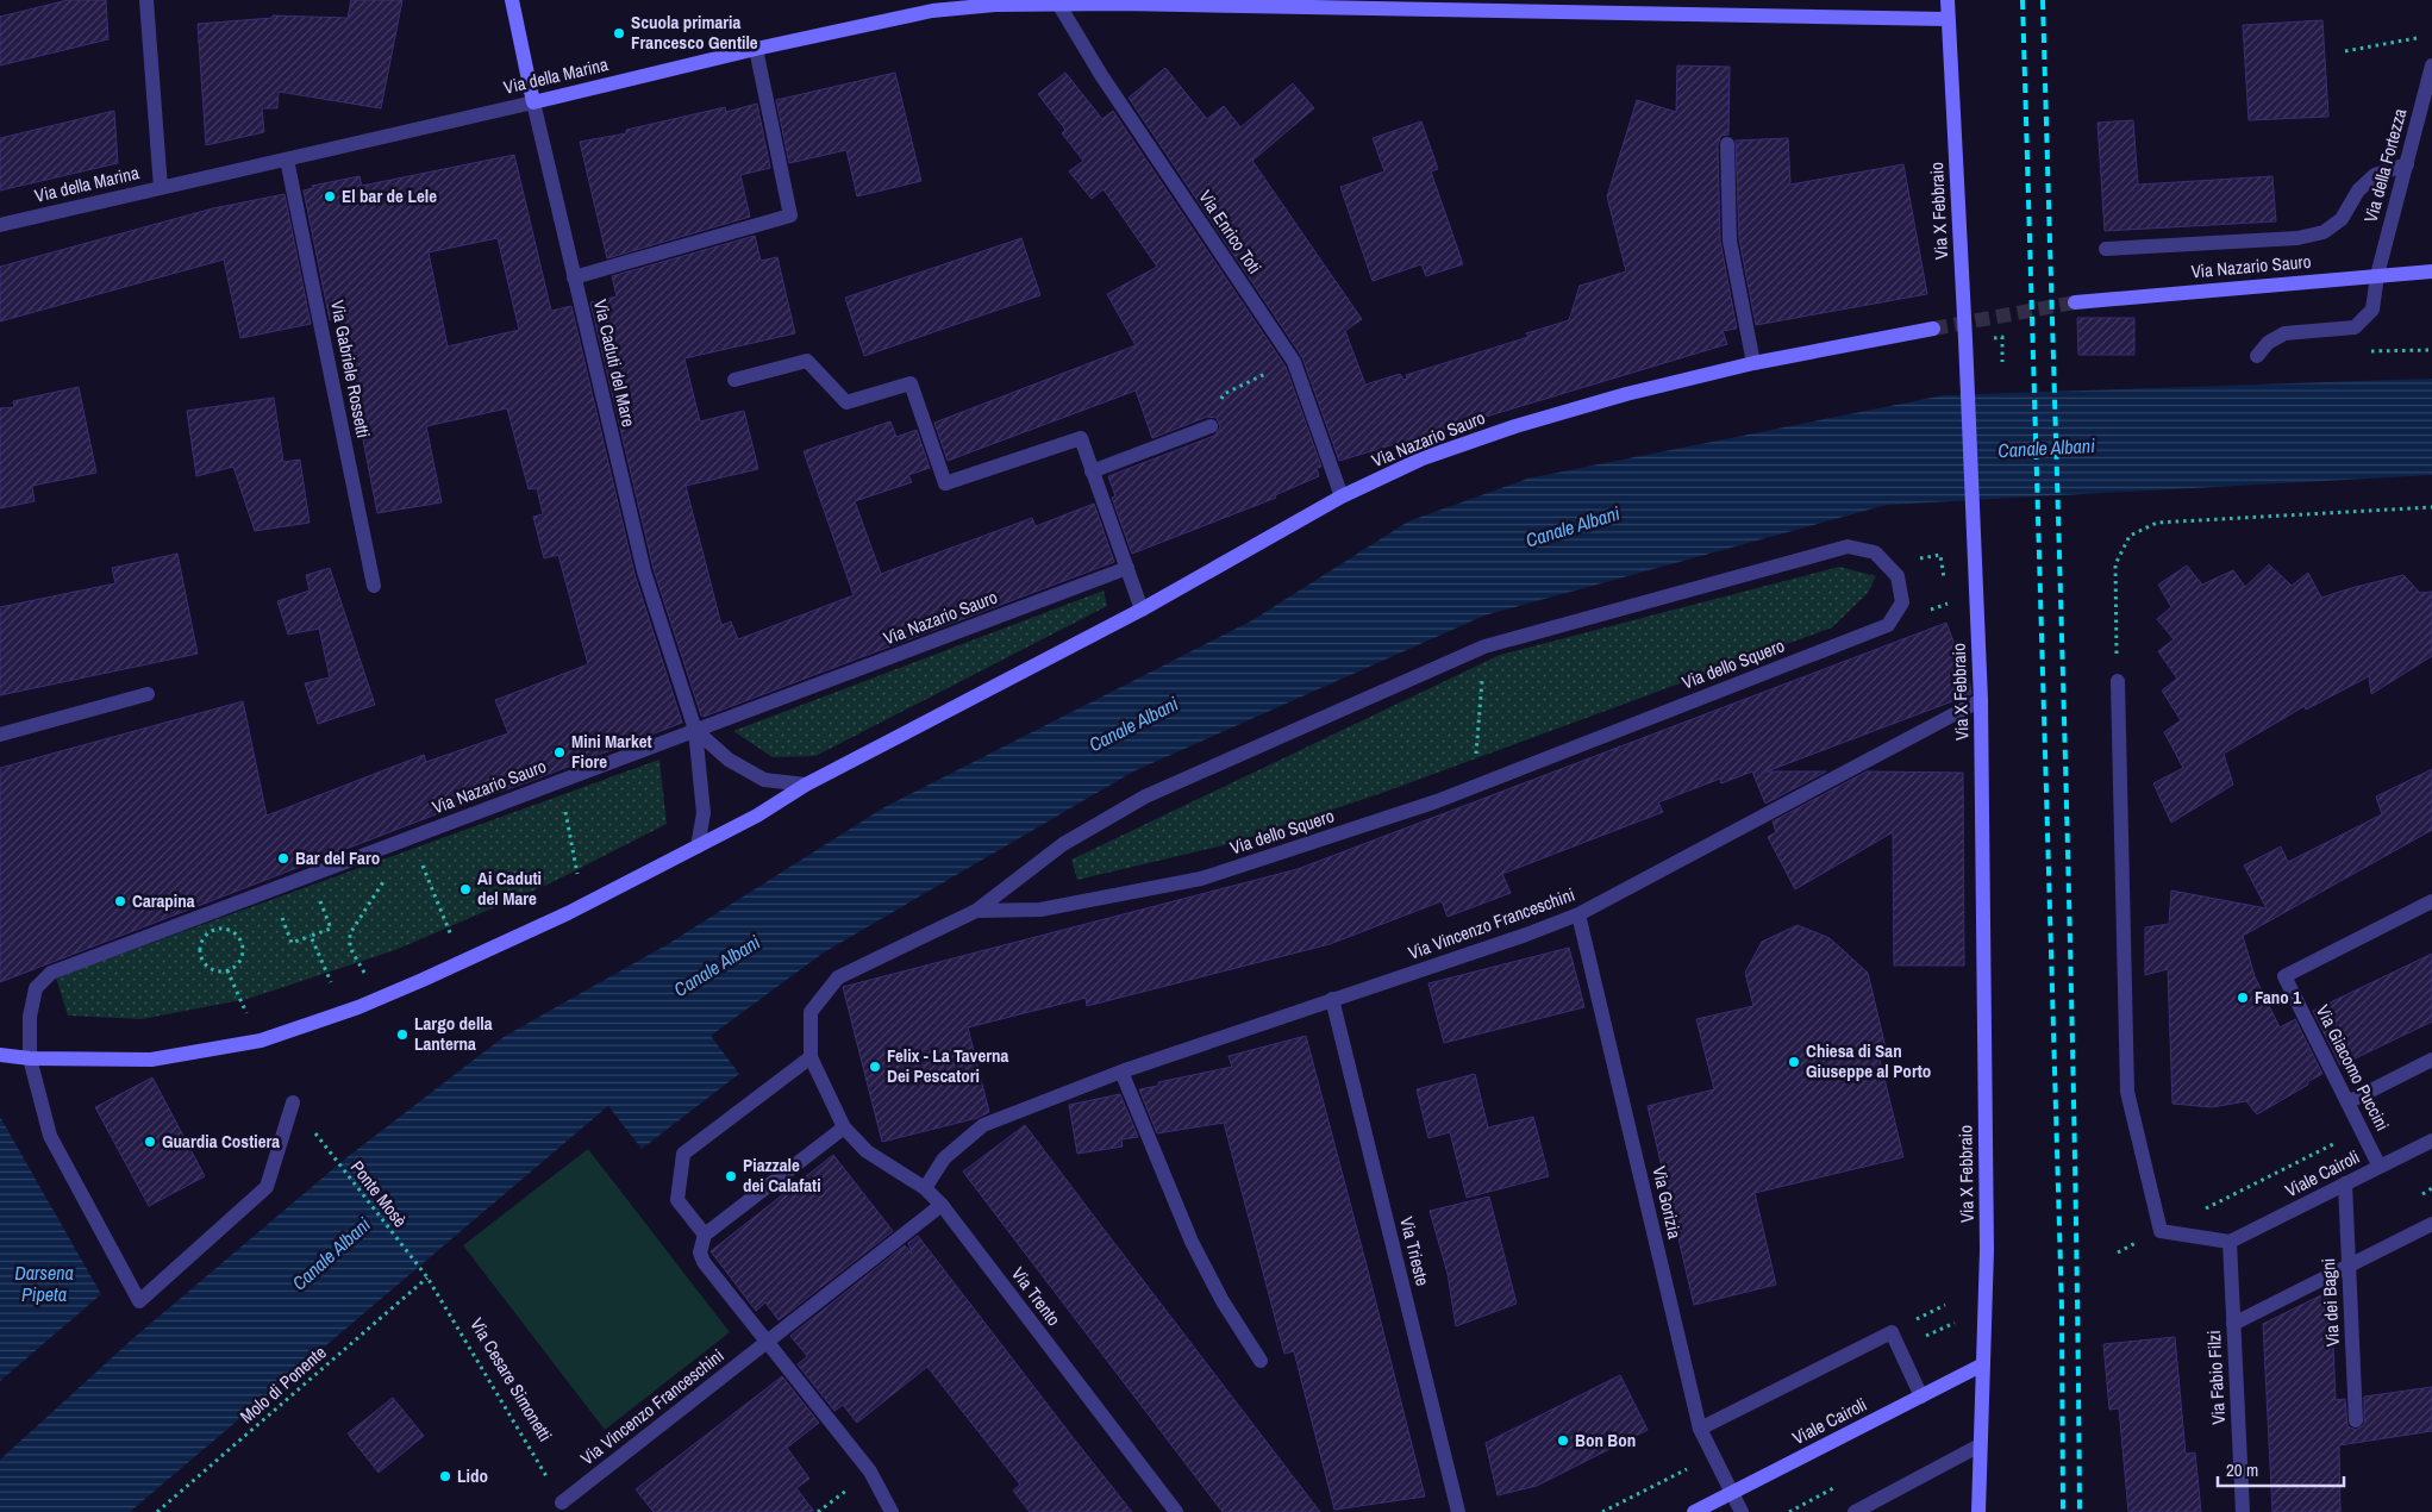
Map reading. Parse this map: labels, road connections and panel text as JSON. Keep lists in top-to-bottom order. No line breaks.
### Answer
{"streets":{"street":["Via della Marina","Via della Fortezza","Via X Febbraio","Via Enrico Toti","Via Nazario Sauro","Via Caduti del Mare","Via Gabriele Rossetti","Via dello Squero","Via Vincenzo Franceschini","Via Giacomo Puccini","Viale Cairoli","Via Gorizia","Via Trieste","Via Trento","Via dei Bagni","Via Fabio Filzi"],"path":["Ponte Mosè","Via Cesare Simonetti","Molo di Ponente"]},"crossings":[["Via della Marina","Via X Febbraio"],["Via della Marina","Via Enrico Toti"],["Via della Marina","Via Caduti del Mare"],["Via della Marina","Via Gabriele Rossetti"],["Via della Fortezza","Via Nazario Sauro"],["Via X Febbraio","Via Vincenzo Franceschini"],["Via X Febbraio","Viale Cairoli"],["Via Enrico Toti","Via Nazario Sauro"],["Via Nazario Sauro","Via Caduti del Mare"],["Via dello Squero","Via Trento"],["Via Vincenzo Franceschini","Via Gorizia"],["Via Vincenzo Franceschini","Via Trieste"],["Via Vincenzo Franceschini","Via Trento"],["Via Vincenzo Franceschini","Via Cesare Simonetti"],["Via Giacomo Puccini","Viale Cairoli"],["Viale Cairoli","Via Gorizia"],["Viale Cairoli","Via dei Bagni"],["Viale Cairoli","Via Fabio Filzi"],["Ponte Mosè","Via Cesare Simonetti"],["Via Cesare Simonetti","Molo di Ponente"]],"water":["Canale Albani","Darsena Pipeta"],"places":["Scuola primaria Francesco Gentile","El bar de Lele","Mini Market Fiore","Bar del Faro","Ai Caduti del Mare","Carapina","Fano 1","Largo della Lanterna","Chiesa di San Giuseppe al Porto","Felix - La Taverna Dei Pescatori","Guardia Costiera","Piazzale dei Calafati","Bon Bon","Lido"],"scale_bar":"20 m"}
